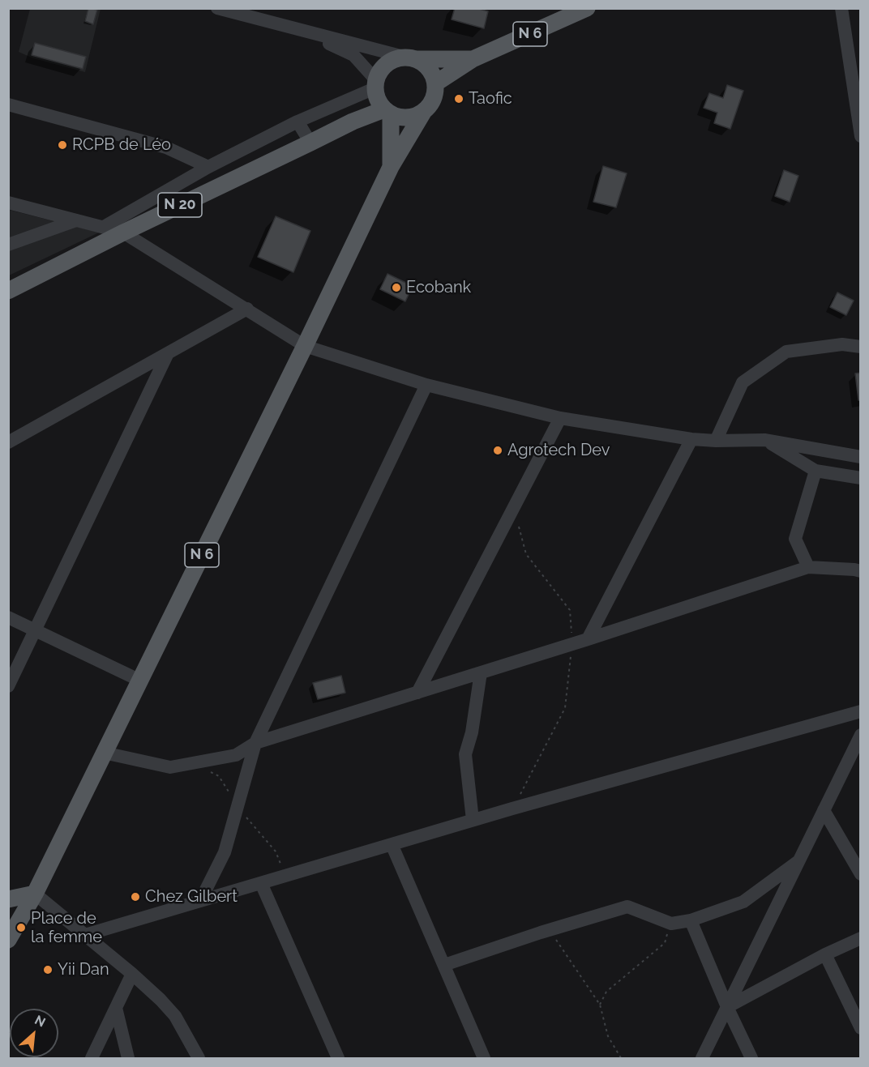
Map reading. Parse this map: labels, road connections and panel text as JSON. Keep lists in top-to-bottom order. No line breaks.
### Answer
{"streets":{"main road":["N 6","N 20"]},"crossings":[["N 6","N 20"]],"places":["Taofic","RCPB de Léo","Ecobank","Agrotech Dev","Chez Gilbert","Place de la femme","Yii Dan"],"north":"top right"}
